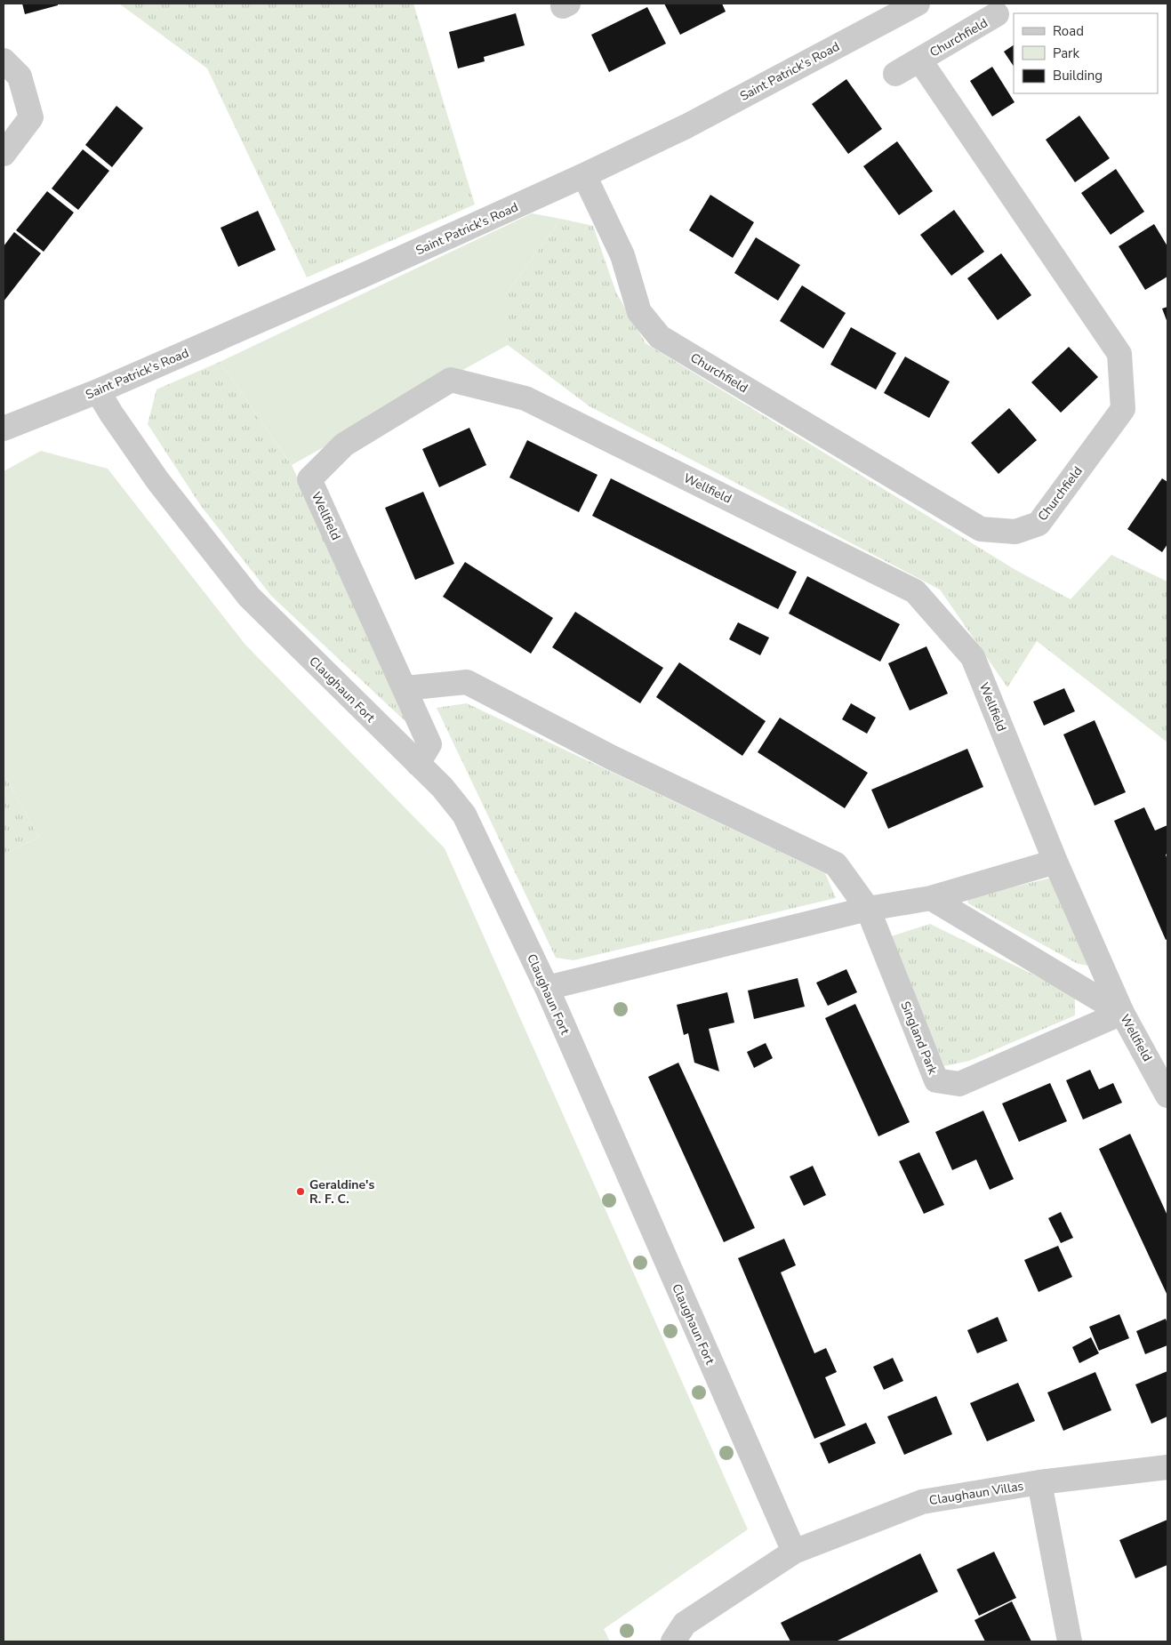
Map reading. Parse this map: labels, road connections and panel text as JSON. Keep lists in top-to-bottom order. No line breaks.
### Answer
{"streets":{"street":["Churchfield","Saint Patrick's Road","Wellfield","Claughaun Fort","Singland Park","Claughaun Villas"]},"crossings":[["Churchfield","Saint Patrick's Road"],["Saint Patrick's Road","Claughaun Fort"],["Wellfield","Claughaun Fort"],["Wellfield","Singland Park"],["Claughaun Fort","Claughaun Villas"]],"places":["Geraldine's R. F. C."],"legend":["Road","Park","Building"]}
